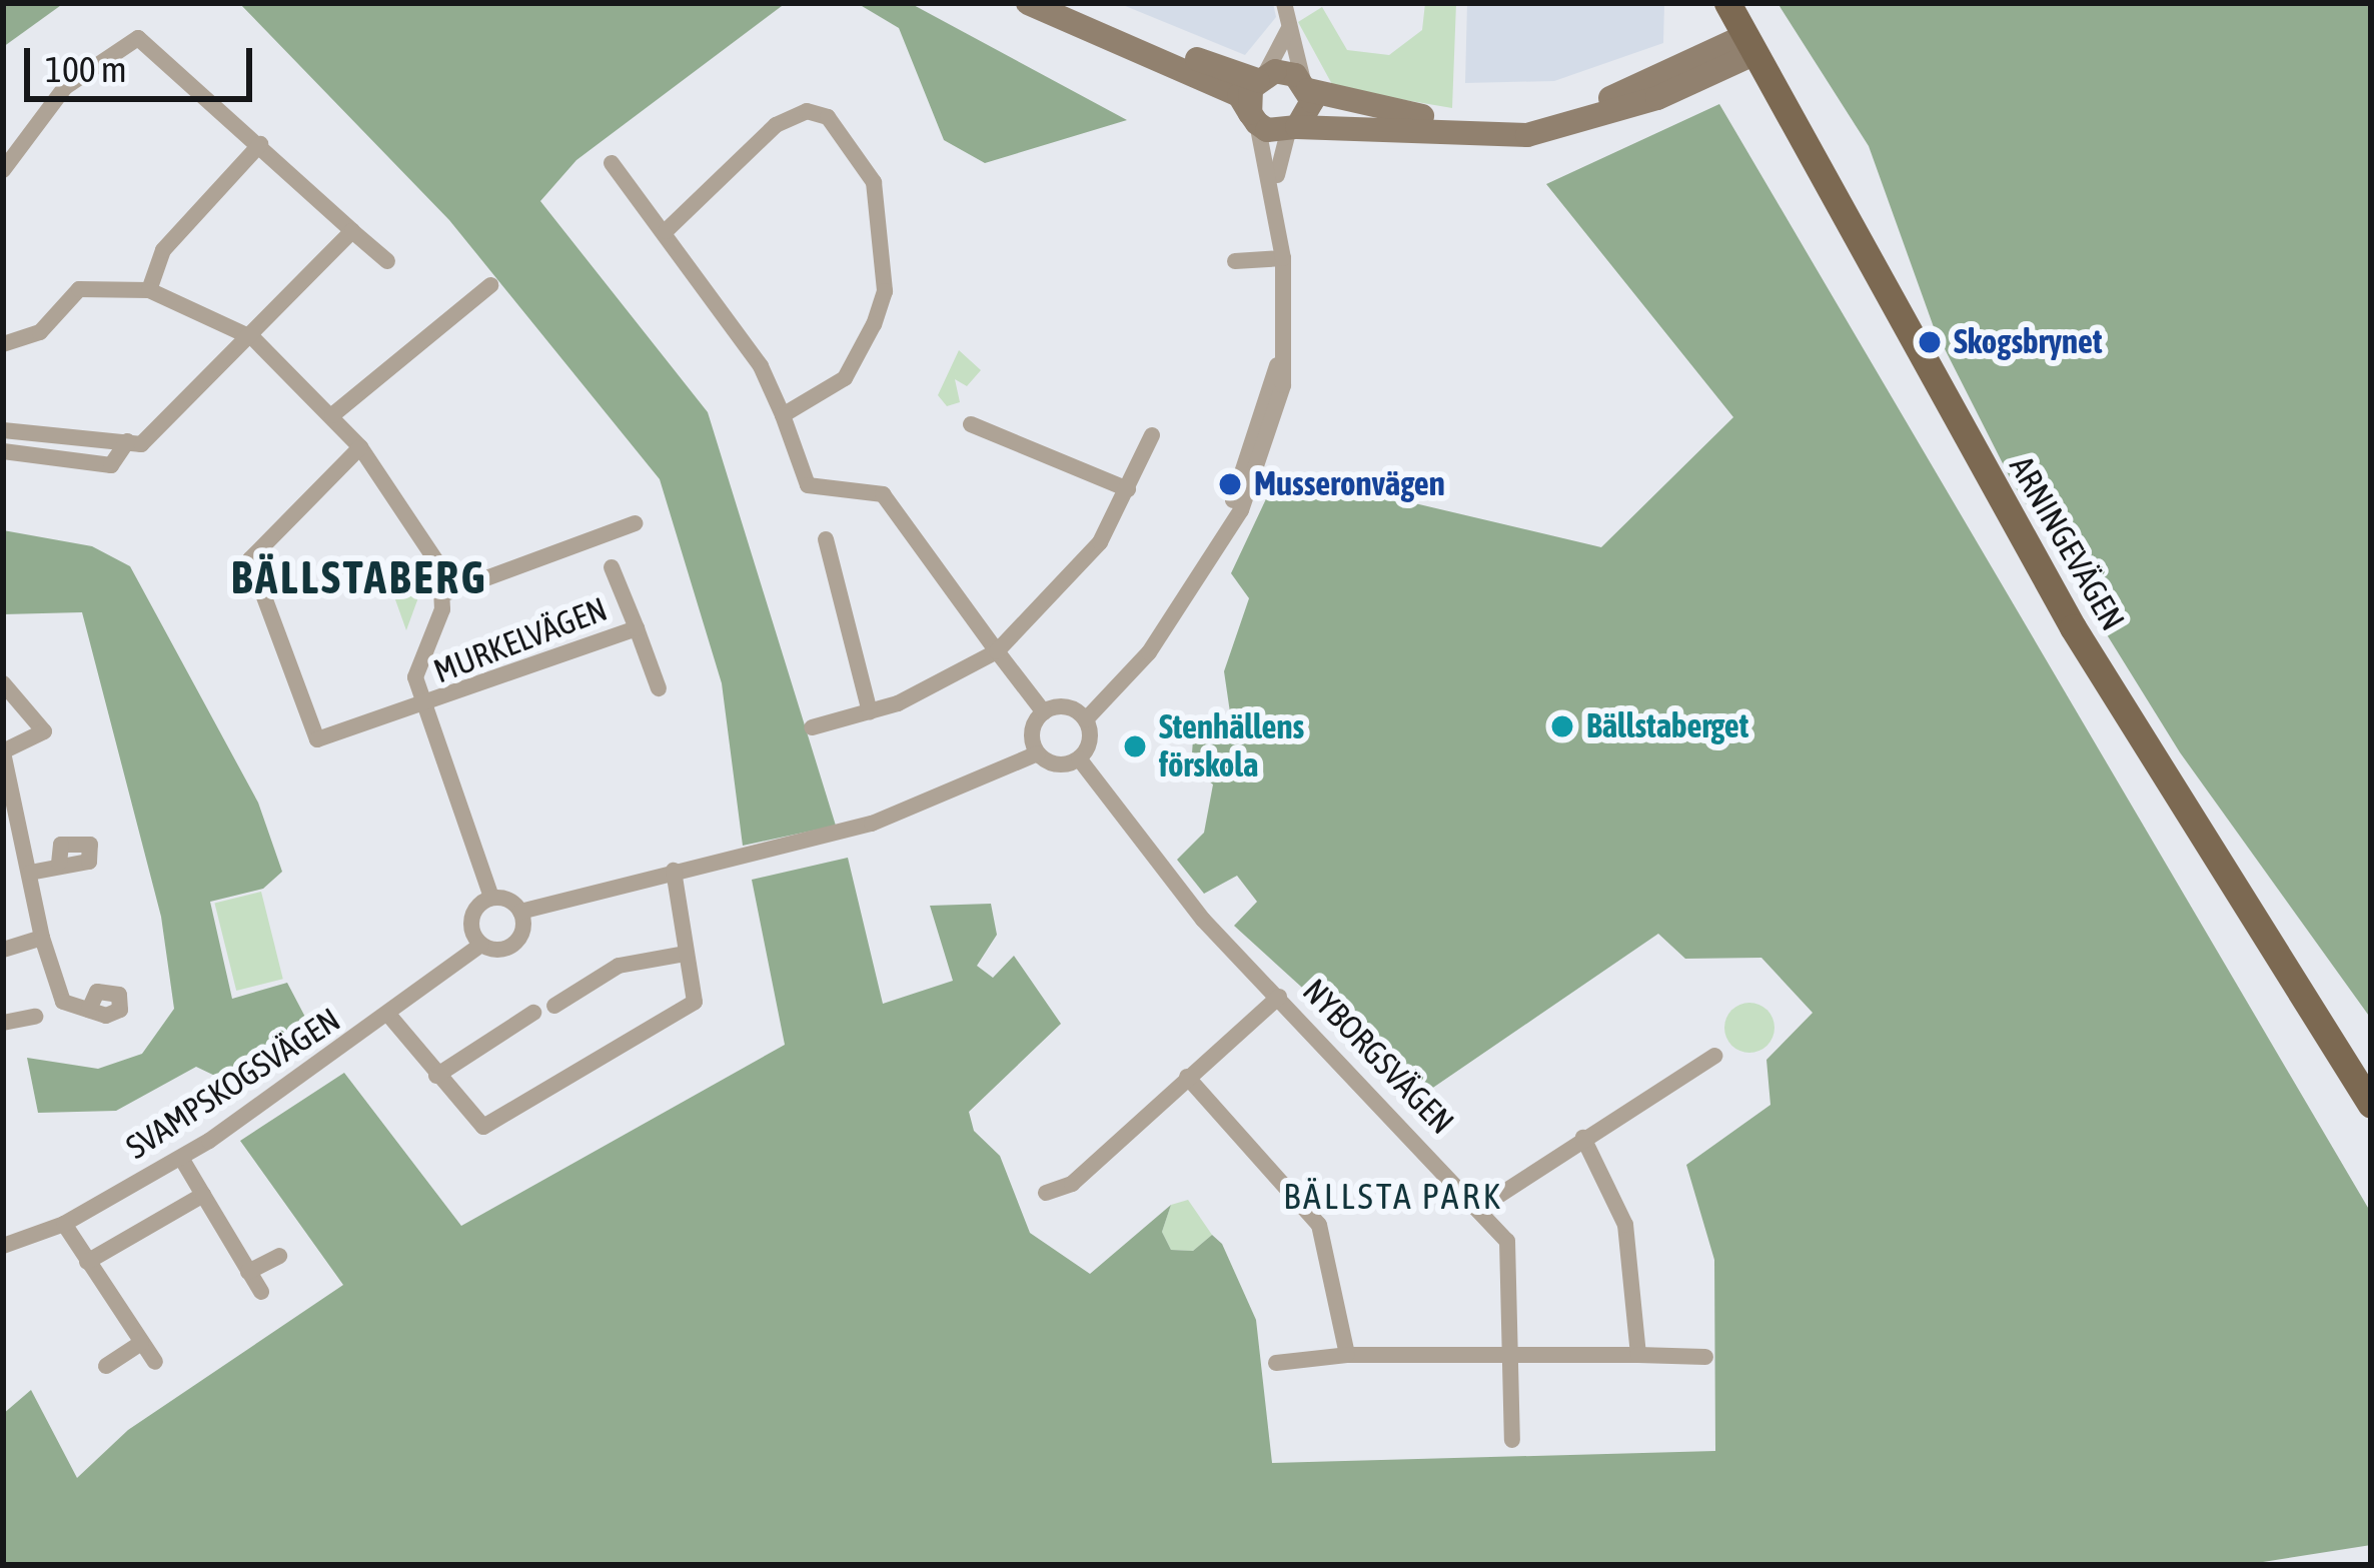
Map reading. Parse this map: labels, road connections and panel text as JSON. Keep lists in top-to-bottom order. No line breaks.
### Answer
{"streets":{"main road":["ARNINGEVÄGEN"],"street":["MURKELVÄGEN","NYBORGSVÄGEN","SVAMPSKOGSVÄGEN"]},"crossings":[["NYBORGSVÄGEN","SVAMPSKOGSVÄGEN"]],"districts":["BÄLLSTABERG","BÄLLSTA PARK"],"places":["Skogsbrynet","Musseronvägen","Bällstaberget","Stenhällens förskola"],"scale_bar":"100 m"}
